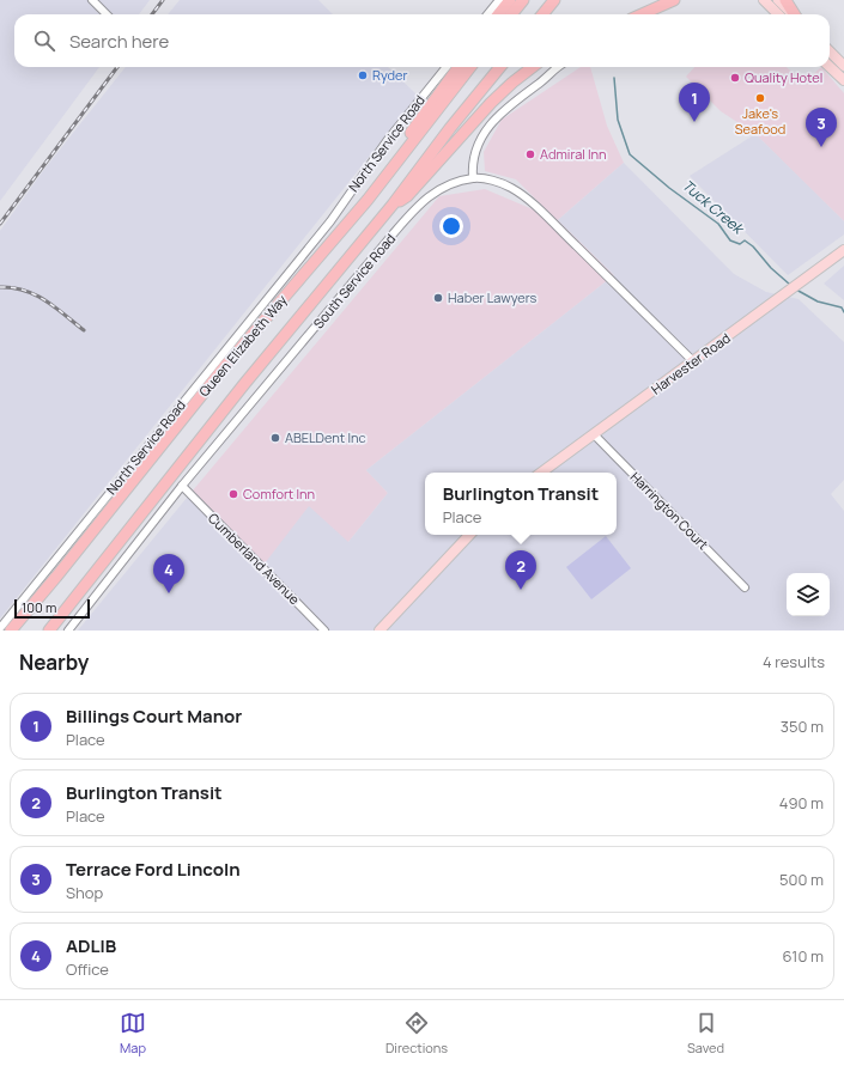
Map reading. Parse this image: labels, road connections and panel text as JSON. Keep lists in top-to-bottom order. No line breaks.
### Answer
{"streets":{"highway":["Queen Elizabeth Way"],"main road":["Harvester Road"],"street":["North Service Road","South Service Road","Harrington Court","Cumberland Avenue"]},"crossings":[["South Service Road","Harvester Road"],["South Service Road","Cumberland Avenue"],["Harvester Road","Harrington Court"]],"water":["Tuck Creek"],"places":["Ryder","Quality Hotel","Jake's Seafood","Admiral Inn","Haber Lawyers","ABELDent Inc","Comfort Inn"],"scale_bar":"100 m","page":{"search":"Search here","pins":["1","3","2","4"],"popup":["Burlington Transit","Place"],"scale":"100 m","heading":["Nearby","4 results"],"list":[{"mark":"1","name":"Billings Court Manor","note":"Place","value":"350 m"},{"mark":"2","name":"Burlington Transit","note":"Place","value":"490 m"},{"mark":"3","name":"Terrace Ford Lincoln","note":"Shop","value":"500 m"},{"mark":"4","name":"ADLIB","note":"Office","value":"610 m"}],"nav":["Map","Directions","Saved"]}}
